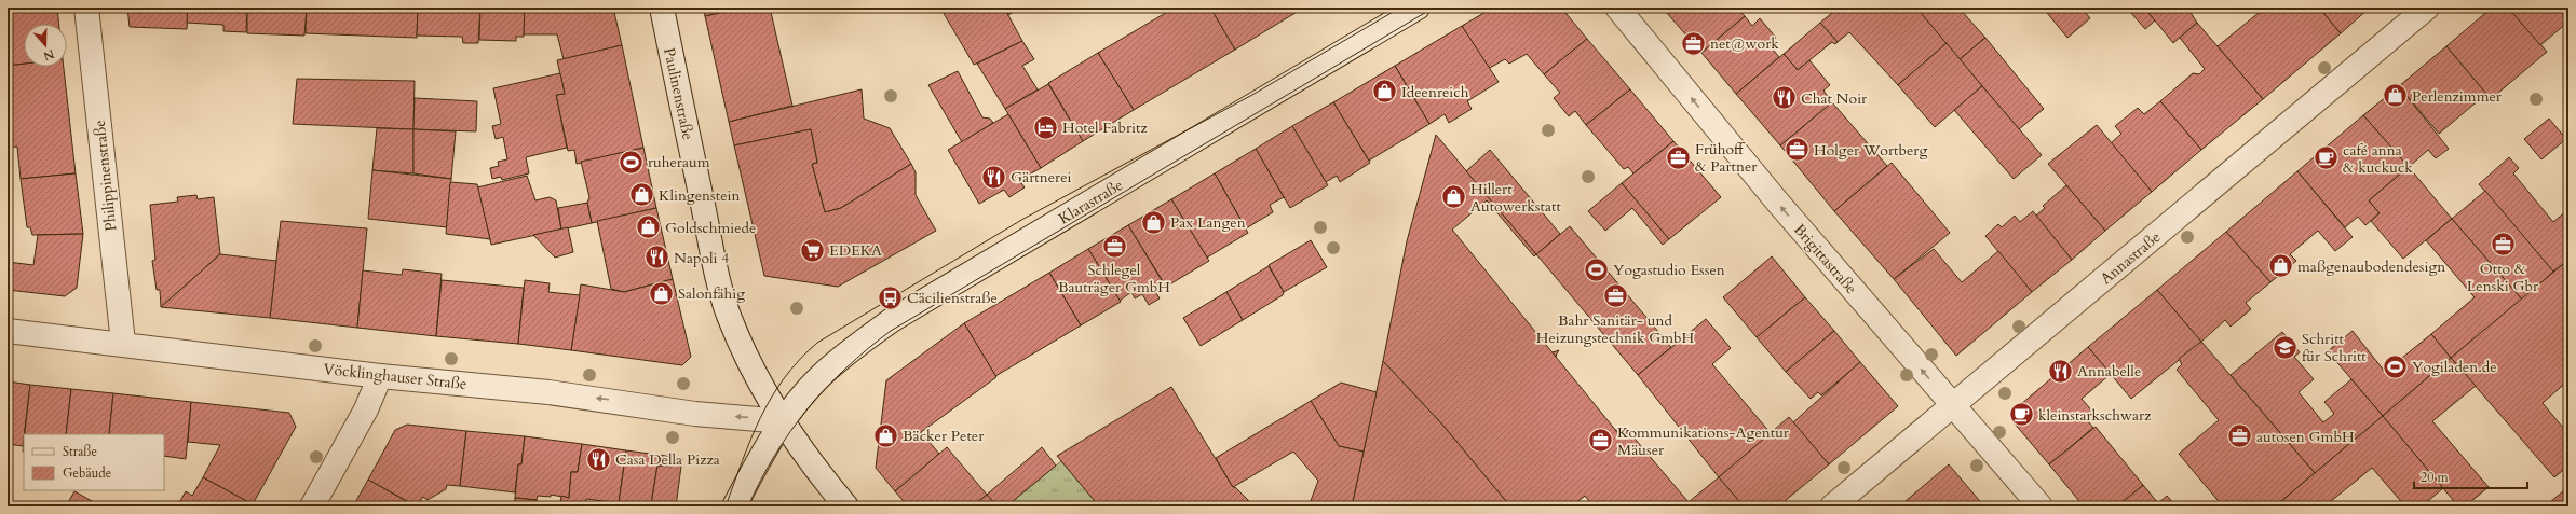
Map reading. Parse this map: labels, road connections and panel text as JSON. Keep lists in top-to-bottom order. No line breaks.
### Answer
{"streets":{"street":["Paulinenstraße","Philippinenstraße","Klarastraße","Annastraße","Brigittastraße","Vöcklinghauser Straße"]},"crossings":[["Paulinenstraße","Klarastraße"],["Paulinenstraße","Vöcklinghauser Straße"],["Philippinenstraße","Vöcklinghauser Straße"],["Klarastraße","Vöcklinghauser Straße"],["Annastraße","Brigittastraße"]],"one_way":["Brigittastraße","Vöcklinghauser Straße"],"places":{"office":["net@work","Holger Wortberg","Frühoff & Partner","Otto & Lenski Gbr","Schlegel Bauträger GmbH","Bahr Sanitär- und Heizungstechnik GmbH","autosen GmbH","Kommunikations-Agentur Mäuser"],"shop":["Ideenreich","Perlenzimmer","Klingenstein","Hillert Autowerkstatt","Pax Langen","Goldschmiede","maßgenaubodendesign","Salonfähig","Bäcker Peter"],"restaurant":["Chat Noir","Gärtnerei","Napoli 4","Annabelle","Casa Della Pizza"],"hotel":["Hotel Fabritz"],"cafe":["café anna & kuckuck","kleinstarkschwarz"],"sports":["ruheraum","Yogastudio Essen","Yogiladen.de"],"supermarket":["EDEKA"],"bus stop":["Cäcilienstraße"],"school or university":["Schritt für Schritt"]},"legend":["Straße","Gebäude"],"scale_bar":"20 m","north":"bottom"}
